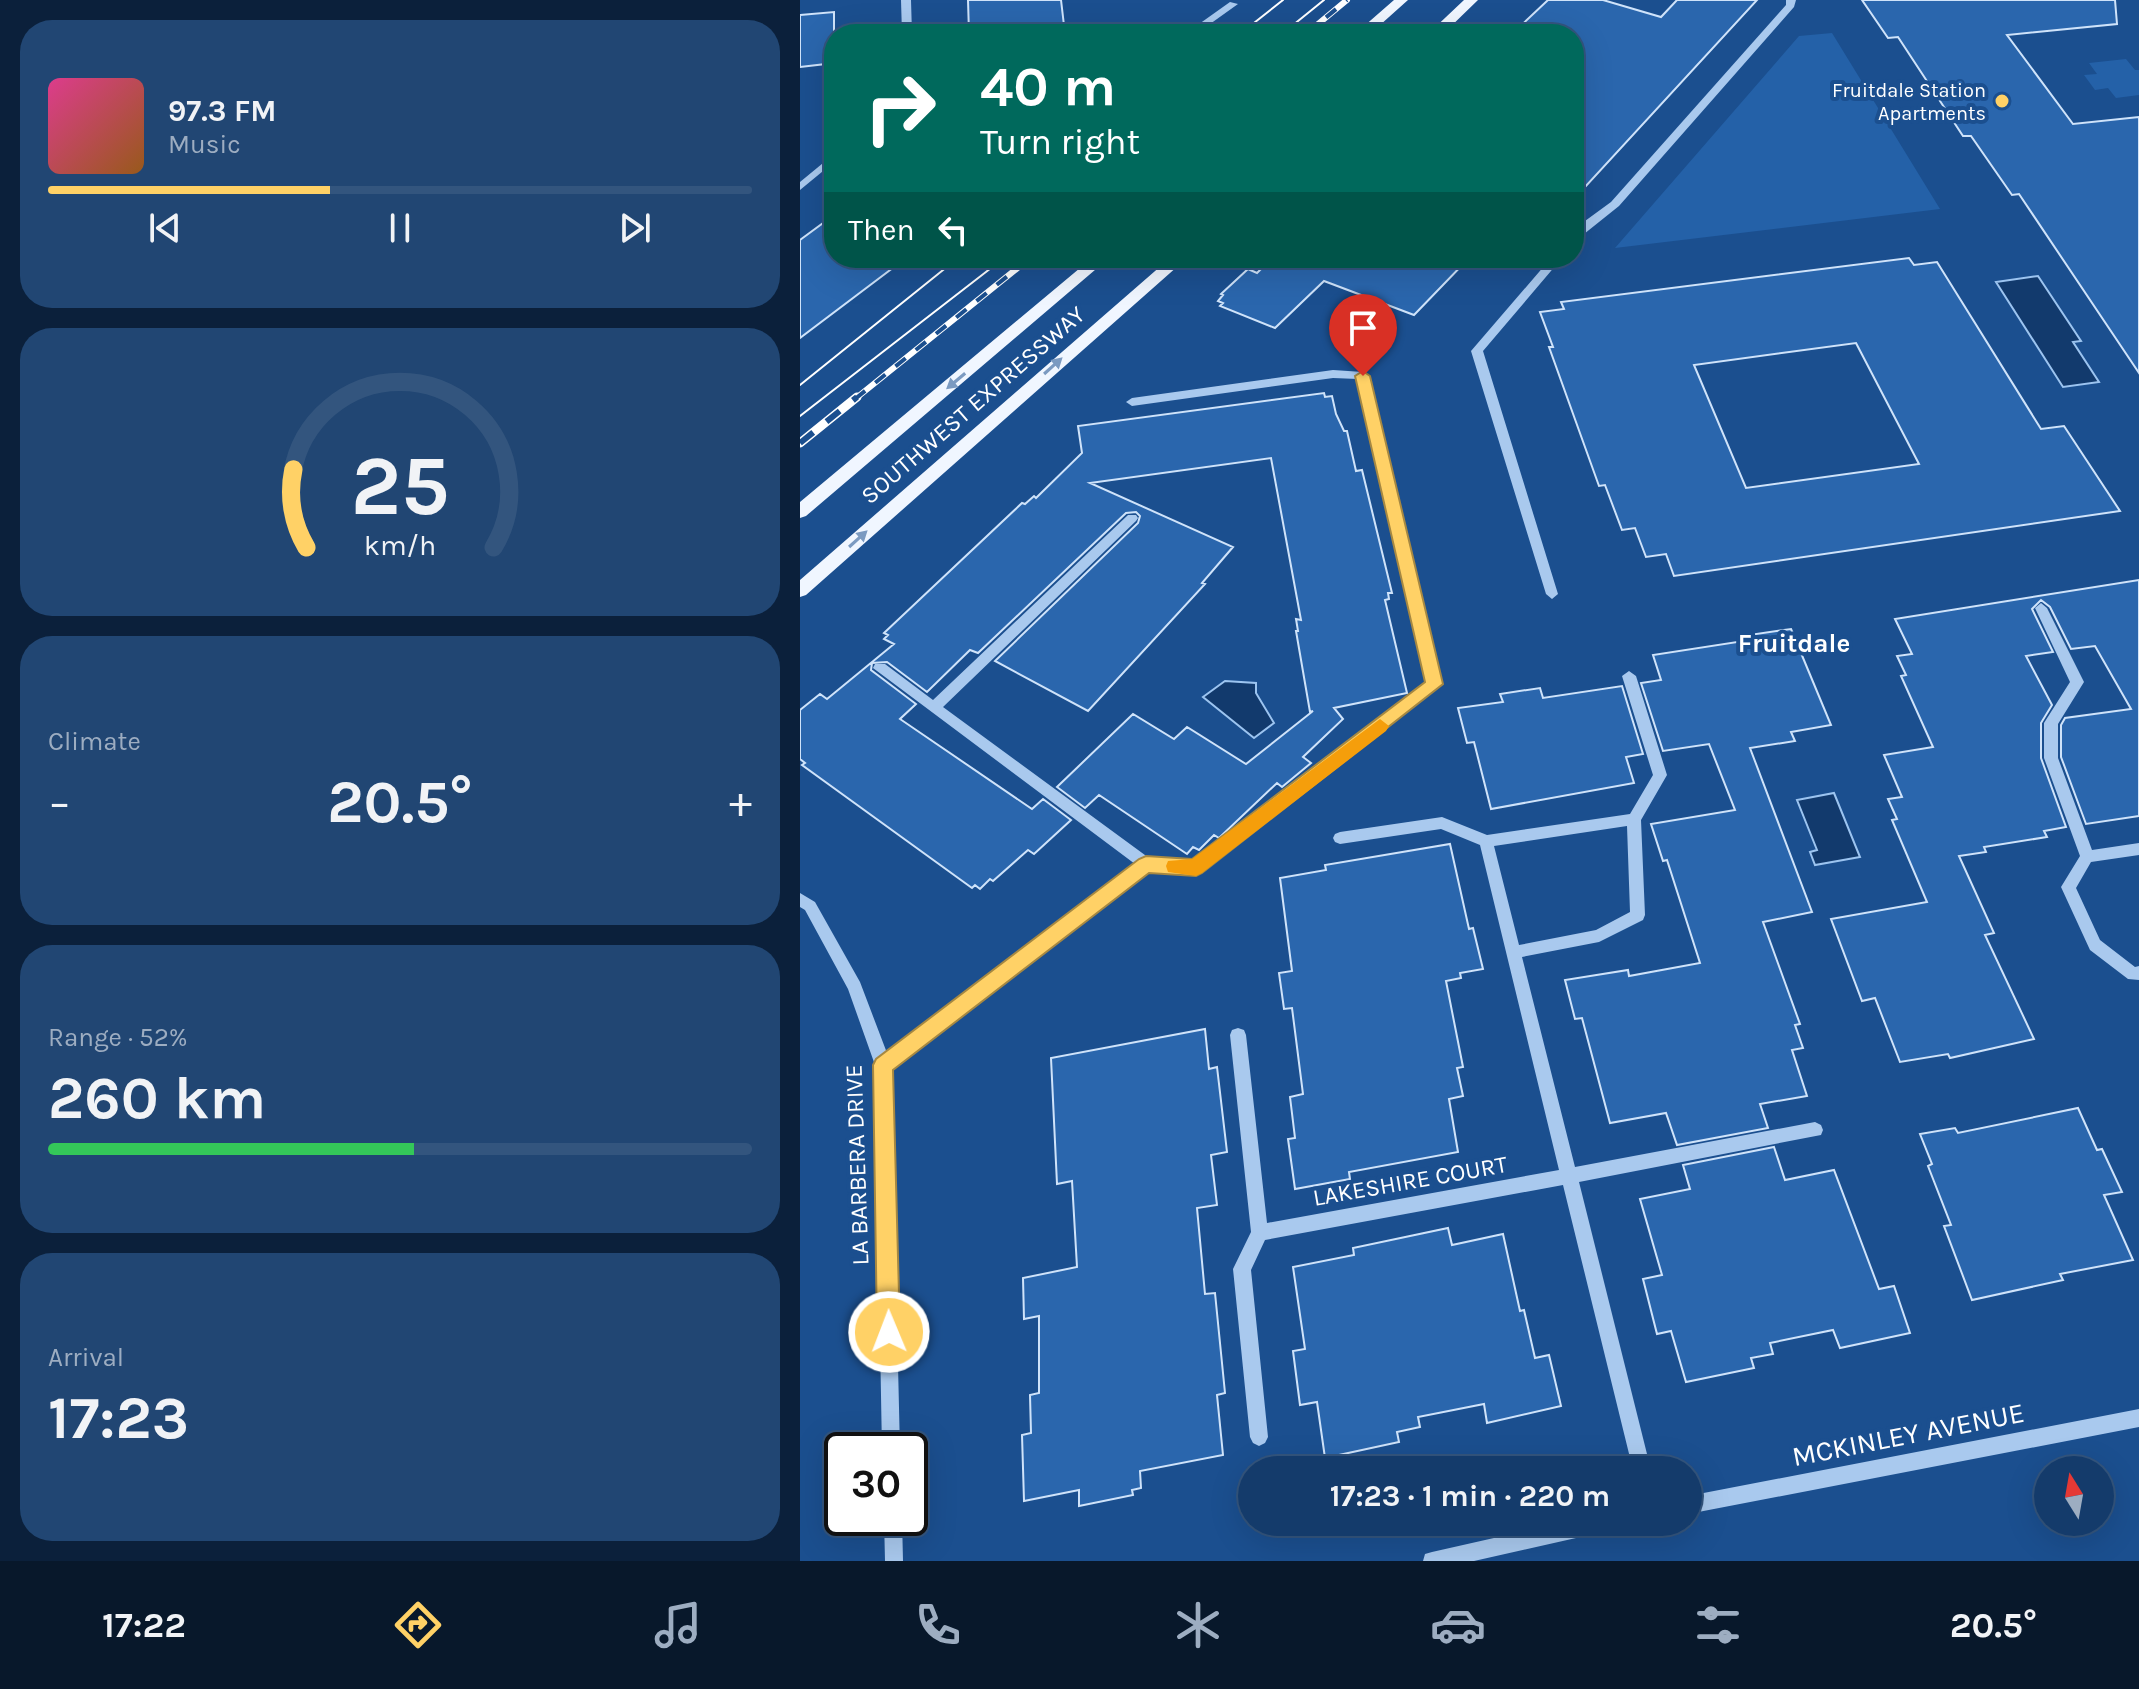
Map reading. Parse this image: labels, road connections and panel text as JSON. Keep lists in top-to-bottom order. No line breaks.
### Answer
{"streets":{"main road":["SOUTHWEST EXPRESSWAY"],"street":["LA BARBERA DRIVE","LAKESHIRE COURT","MCKINLEY AVENUE"]},"districts":["Fruitdale"],"places":["Fruitdale Station Apartments"],"north":"top","page":{"turn":["40 m","Turn right"],"song":["97.3 FM","Music"],"then":"Then","tile":["Climate",["Range · 52%","260 km"],["Arrival","17:23"]],"heat":["−","20.5°","+"],"limit":"30","trip":"17:23 · 1 min · 220 m","tabs":["17:22","20.5°"],"gauge":["25","km/h"]}}
